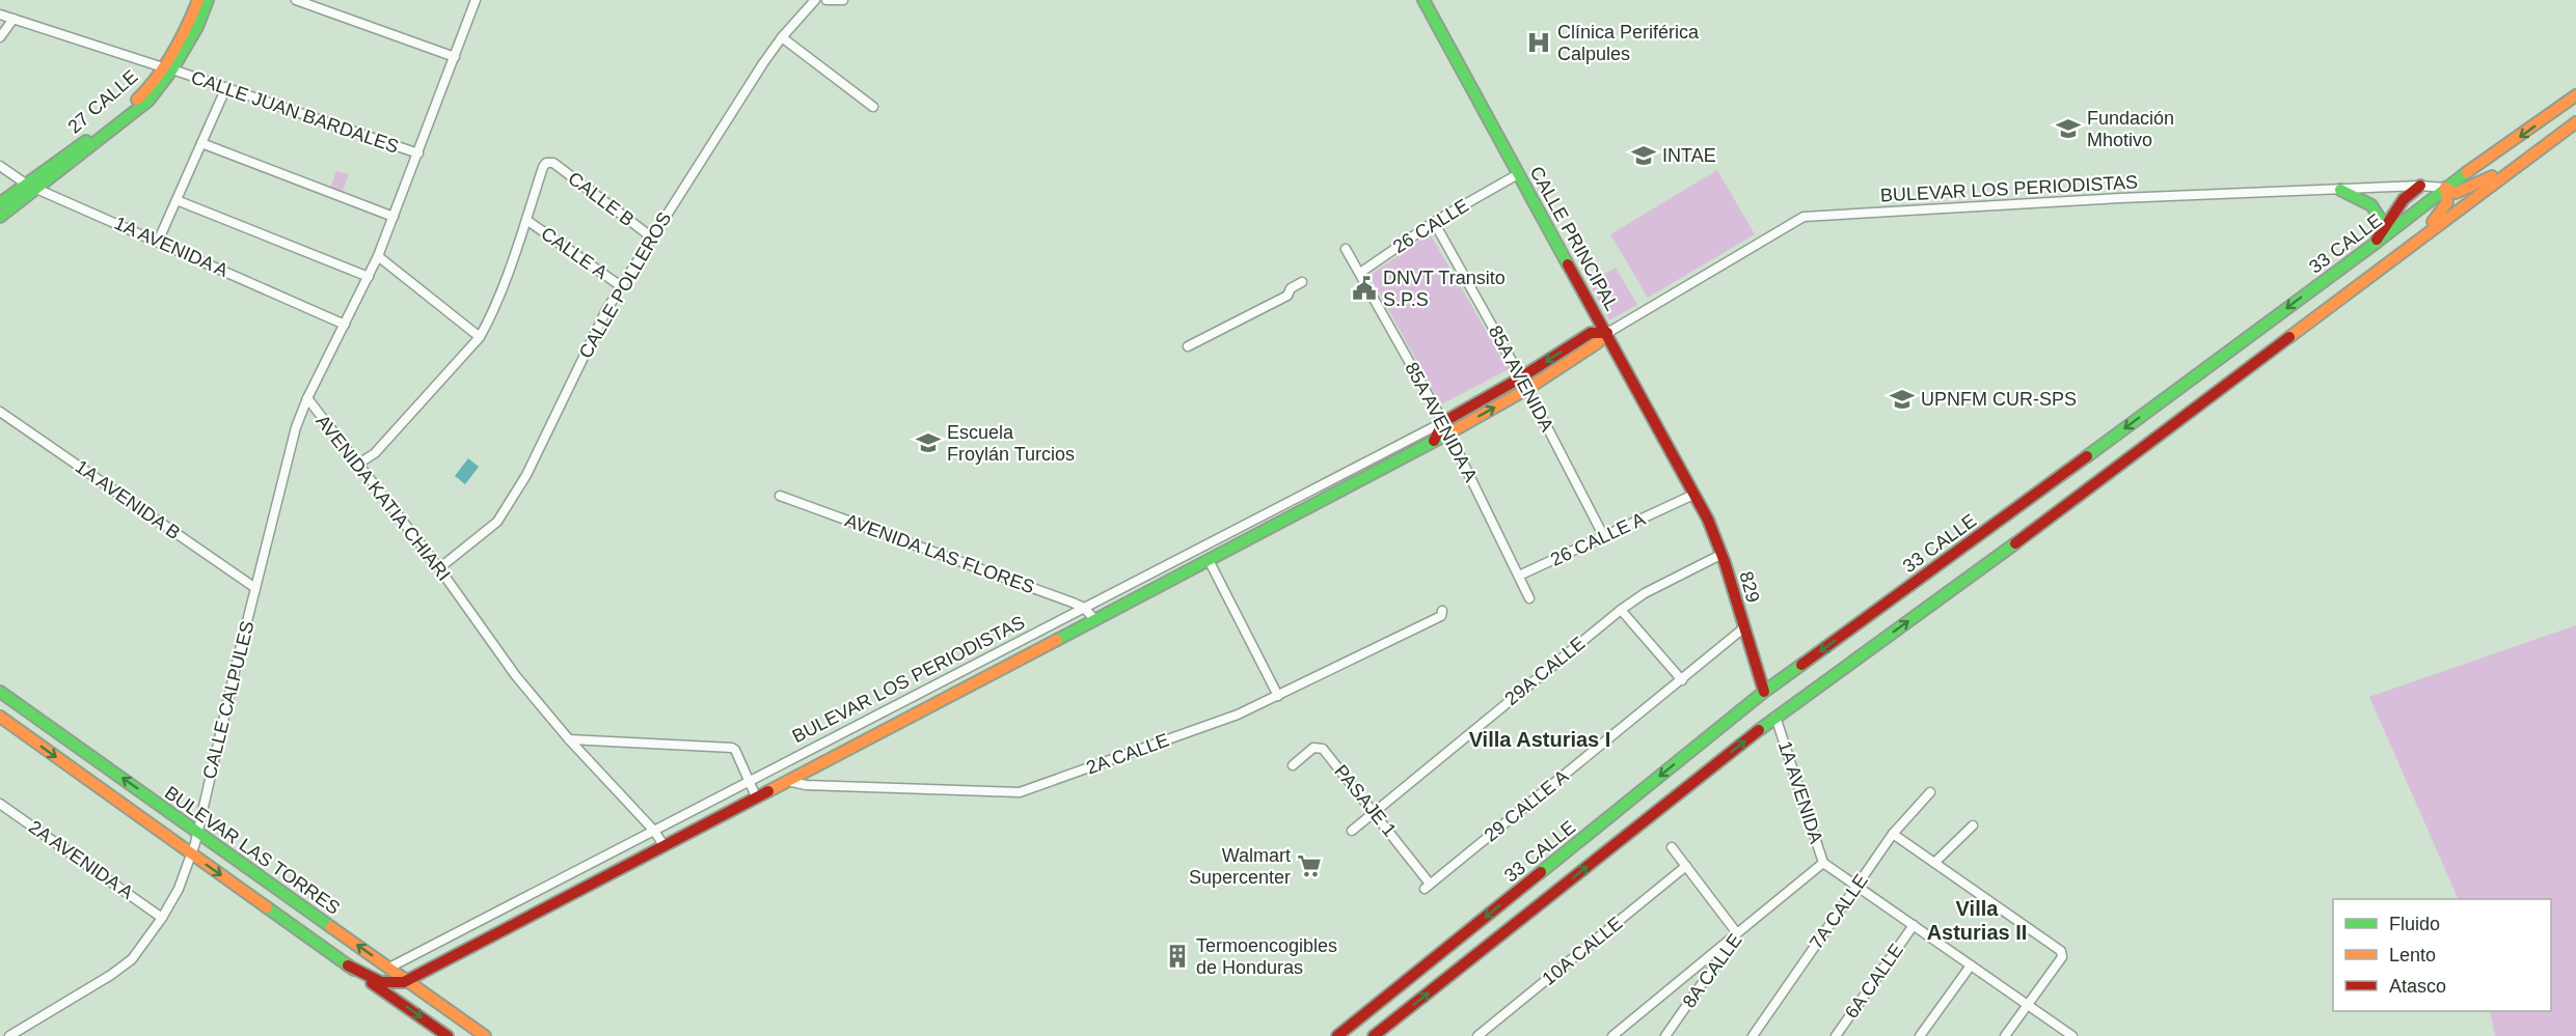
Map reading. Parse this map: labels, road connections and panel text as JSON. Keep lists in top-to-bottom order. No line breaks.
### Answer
{"streets":{"main road":["27 CALLE","BULEVAR LOS PERIODISTAS","CALLE PRINCIPAL","33 CALLE","829","BULEVAR LAS TORRES"],"street":["CALLE JUAN BARDALES","CALLE B","26 CALLE","1A AVENIDA A","CALLE A","CALLE POLLEROS","85A AVENIDA","85A AVENIDA A","AVENIDA KATIA CHIARI","1A AVENIDA B","26 CALLE A","AVENIDA LAS FLORES","29A CALLE","CALLE CALPULES","2A CALLE","1A AVENIDA","PASAJE 1","29 CALLE A","2A AVENIDA A","7A CALLE","10A CALLE","8A CALLE","6A CALLE"]},"crossings":[["27 CALLE","CALLE JUAN BARDALES"],["27 CALLE","1A AVENIDA A"],["CALLE JUAN BARDALES","AVENIDA KATIA CHIARI"],["BULEVAR LOS PERIODISTAS","CALLE PRINCIPAL"],["BULEVAR LOS PERIODISTAS","33 CALLE"],["BULEVAR LOS PERIODISTAS","85A AVENIDA"],["BULEVAR LOS PERIODISTAS","85A AVENIDA A"],["BULEVAR LOS PERIODISTAS","AVENIDA KATIA CHIARI"],["BULEVAR LOS PERIODISTAS","AVENIDA LAS FLORES"],["BULEVAR LOS PERIODISTAS","2A CALLE"],["BULEVAR LOS PERIODISTAS","BULEVAR LAS TORRES"],["CALLE B","CALLE A"],["CALLE B","CALLE POLLEROS"],["26 CALLE","CALLE PRINCIPAL"],["26 CALLE","85A AVENIDA"],["26 CALLE","85A AVENIDA A"],["CALLE PRINCIPAL","26 CALLE A"],["CALLE PRINCIPAL","829"],["33 CALLE","829"],["1A AVENIDA A","AVENIDA KATIA CHIARI"],["CALLE A","CALLE POLLEROS"],["CALLE POLLEROS","AVENIDA KATIA CHIARI"],["85A AVENIDA","26 CALLE A"],["85A AVENIDA A","26 CALLE A"],["AVENIDA KATIA CHIARI","CALLE CALPULES"],["1A AVENIDA B","CALLE CALPULES"],["26 CALLE A","829"],["829","29A CALLE"],["829","29 CALLE A"],["29A CALLE","PASAJE 1"],["CALLE CALPULES","BULEVAR LAS TORRES"],["CALLE CALPULES","2A AVENIDA A"],["1A AVENIDA","7A CALLE"],["1A AVENIDA","8A CALLE"],["1A AVENIDA","6A CALLE"],["PASAJE 1","29 CALLE A"]],"districts":["Villa Asturias I","Villa Asturias II"],"places":{"hospital":["Clínica Periférica Calpules"],"school or university":["Fundación Mhotivo","INTAE","UPNFM CUR-SPS","Escuela Froylán Turcios"],"public building":["DNVT Transito S.P.S"],"supermarket":["Walmart Supercenter"],"building":["Termoencogibles de Honduras"]},"legend":["Fluido","Lento","Atasco"]}
